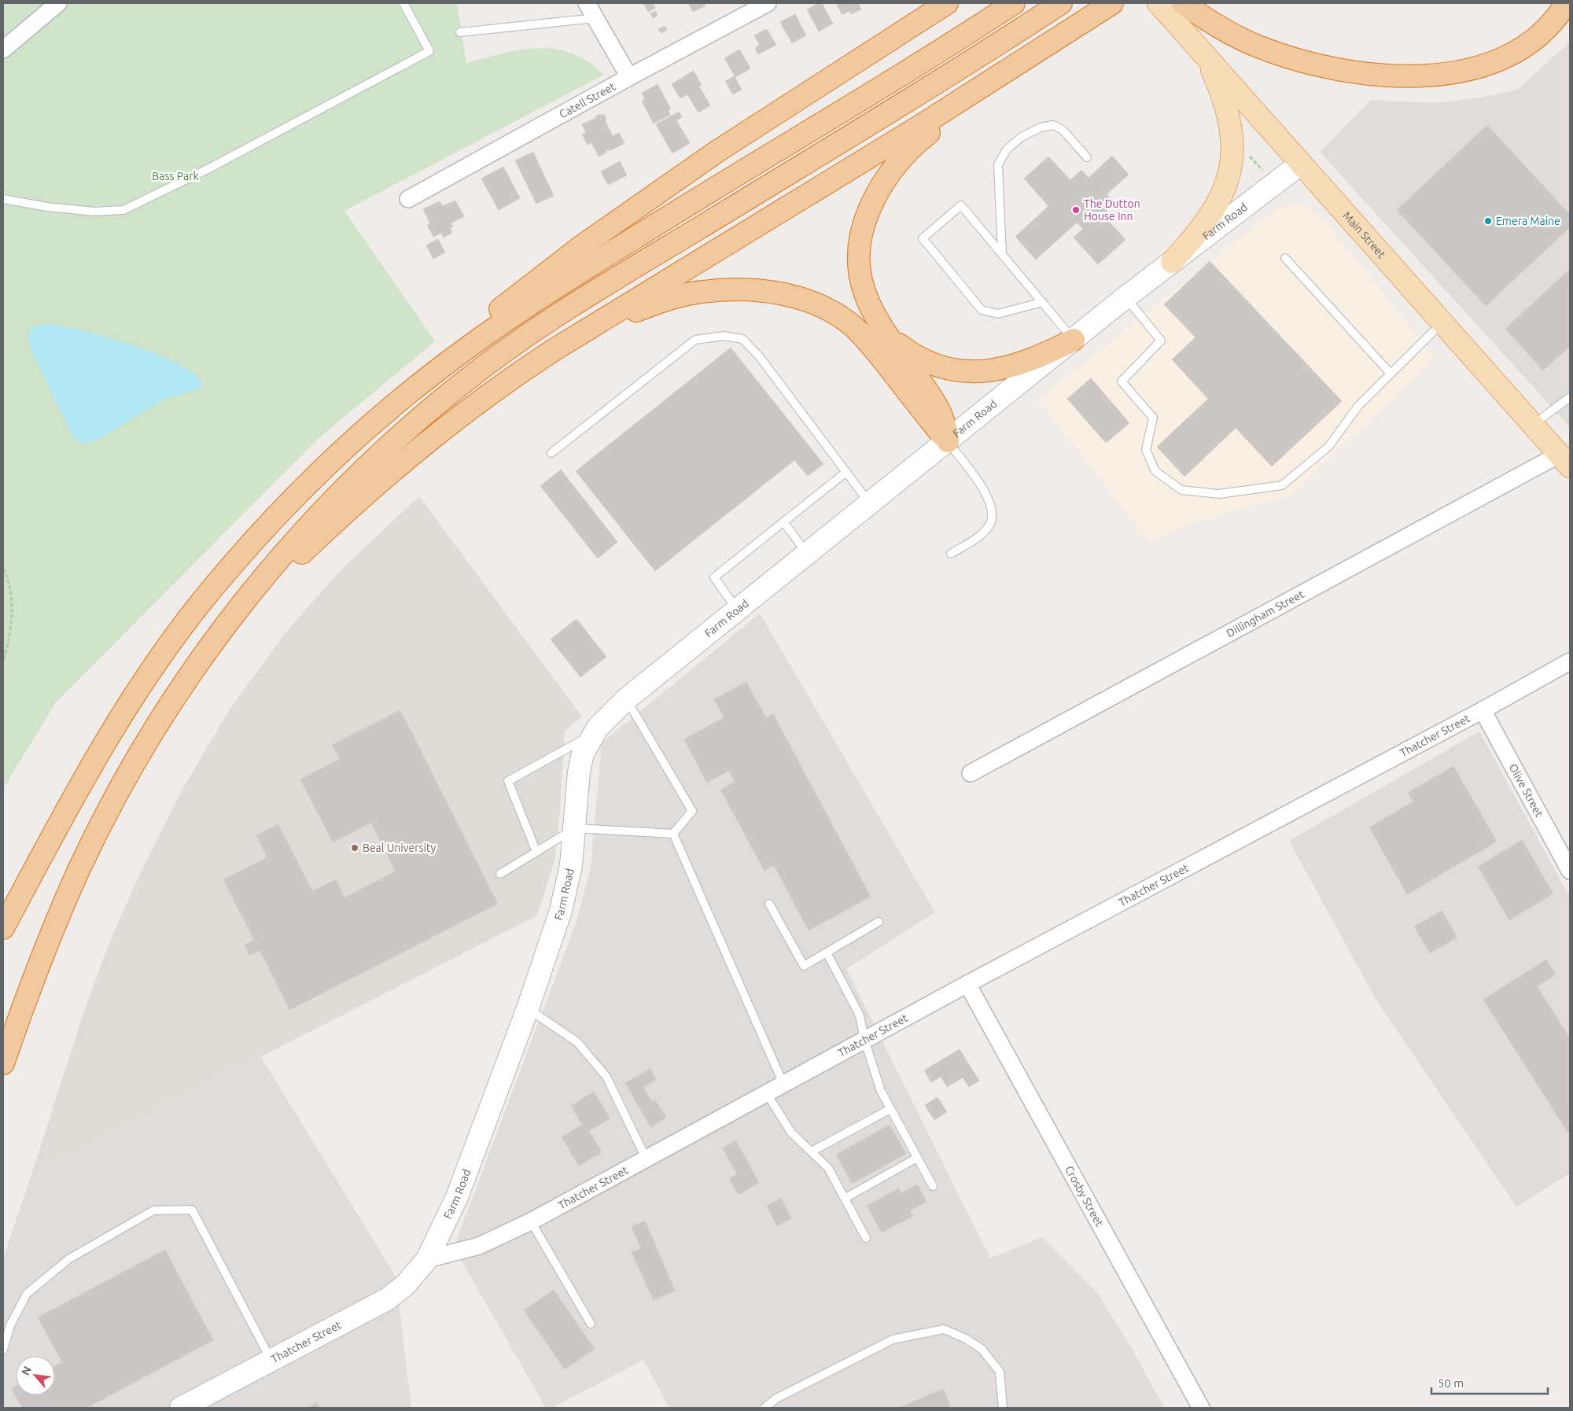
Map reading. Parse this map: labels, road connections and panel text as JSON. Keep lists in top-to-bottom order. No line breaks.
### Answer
{"streets":{"main road":["Main Street"],"street":["Catell Street","Farm Road","Dillingham Street","Thatcher Street","Olive Street","Crosby Street"]},"crossings":[["Farm Road","Main Street"],["Farm Road","Thatcher Street"],["Main Street","Dillingham Street"],["Thatcher Street","Olive Street"],["Thatcher Street","Crosby Street"]],"parks":["Bass Park"],"places":["The Dutton House Inn","Emera Maine","Beal University"],"scale_bar":"50 m","north":"top left"}
